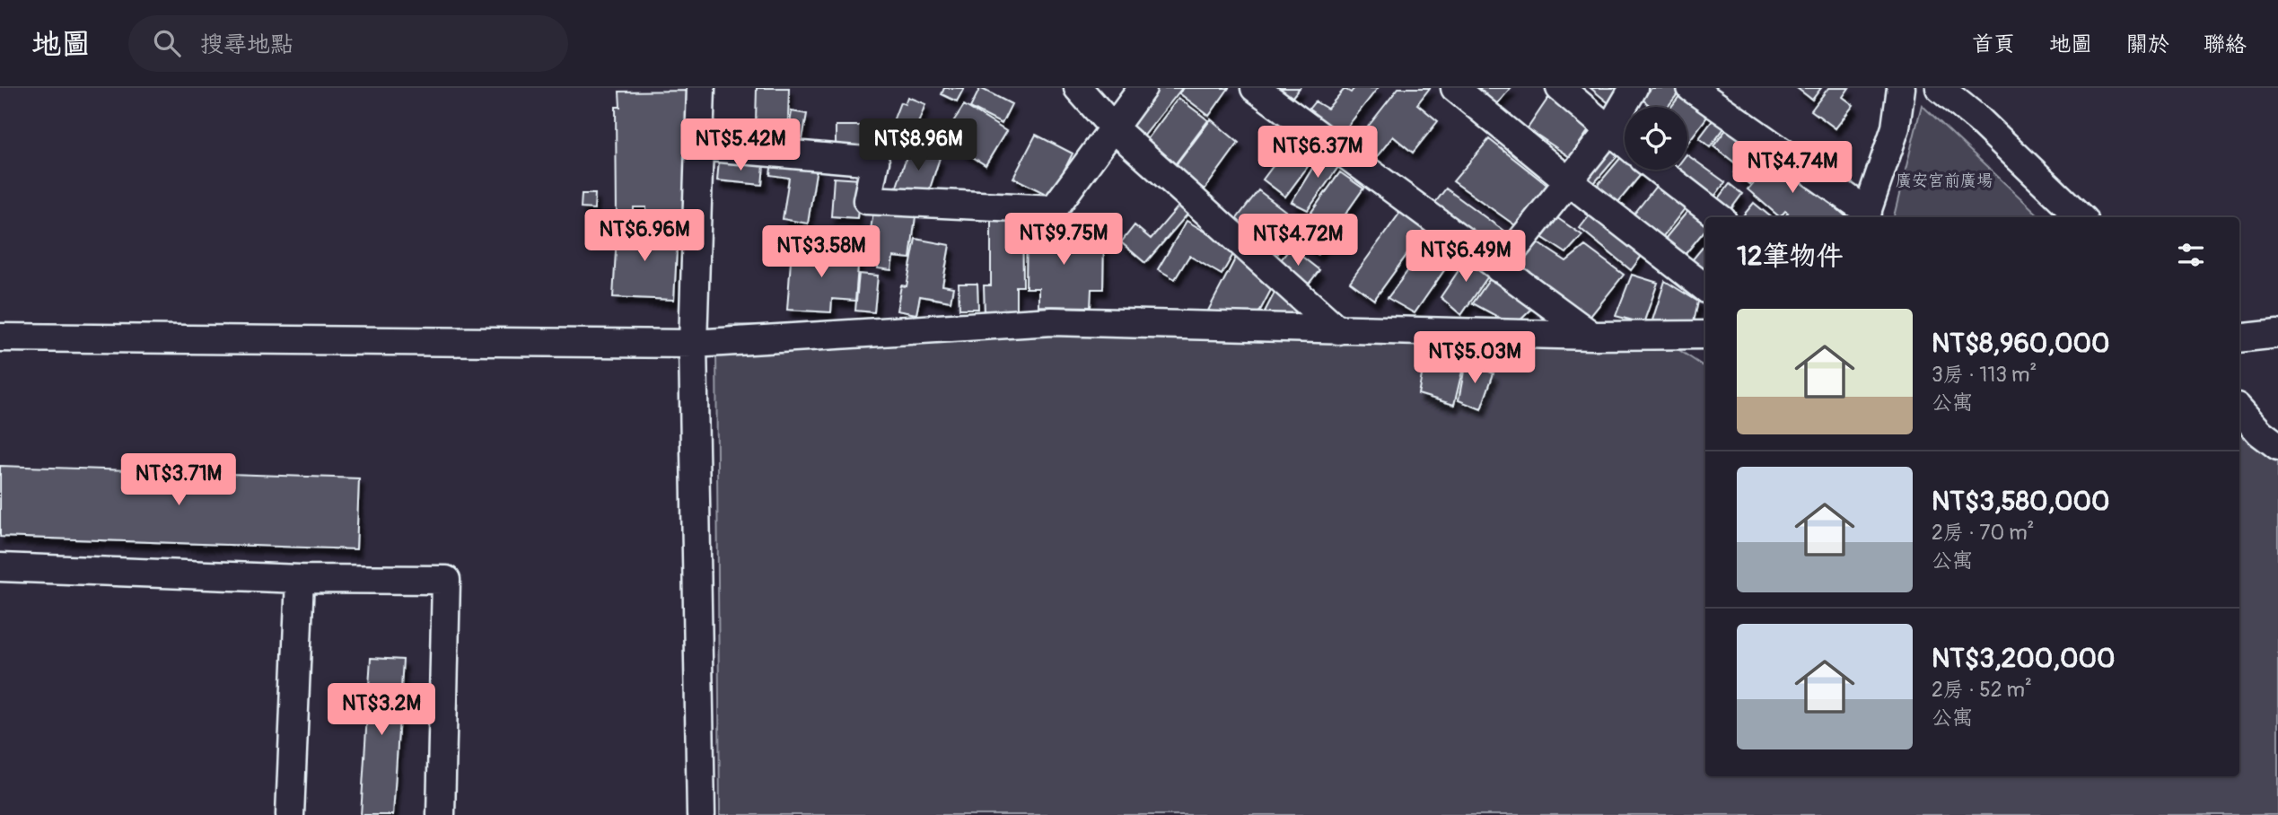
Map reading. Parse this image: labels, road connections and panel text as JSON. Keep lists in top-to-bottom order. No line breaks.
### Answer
{"parks":["廣安宮前廣場"],"page":{"header":"地圖","search":"搜尋地點","nav":["首頁","地圖","關於","聯絡"],"price":["NT$5.42M","NT$8.96M","NT$6.37M","NT$4.74M","NT$6.96M","NT$9.75M","NT$4.72M","NT$3.58M","NT$6.49M","NT$5.03M","NT$3.71M","NT$3.2M"],"heading":"12筆物件","list":[{"name":"NT$8,960,000","note":"3房 · 113 m² · 公寓"},{"name":"NT$3,580,000","note":"2房 · 70 m² · 公寓"},{"name":"NT$3,200,000","note":"2房 · 52 m² · 公寓"}]}}
